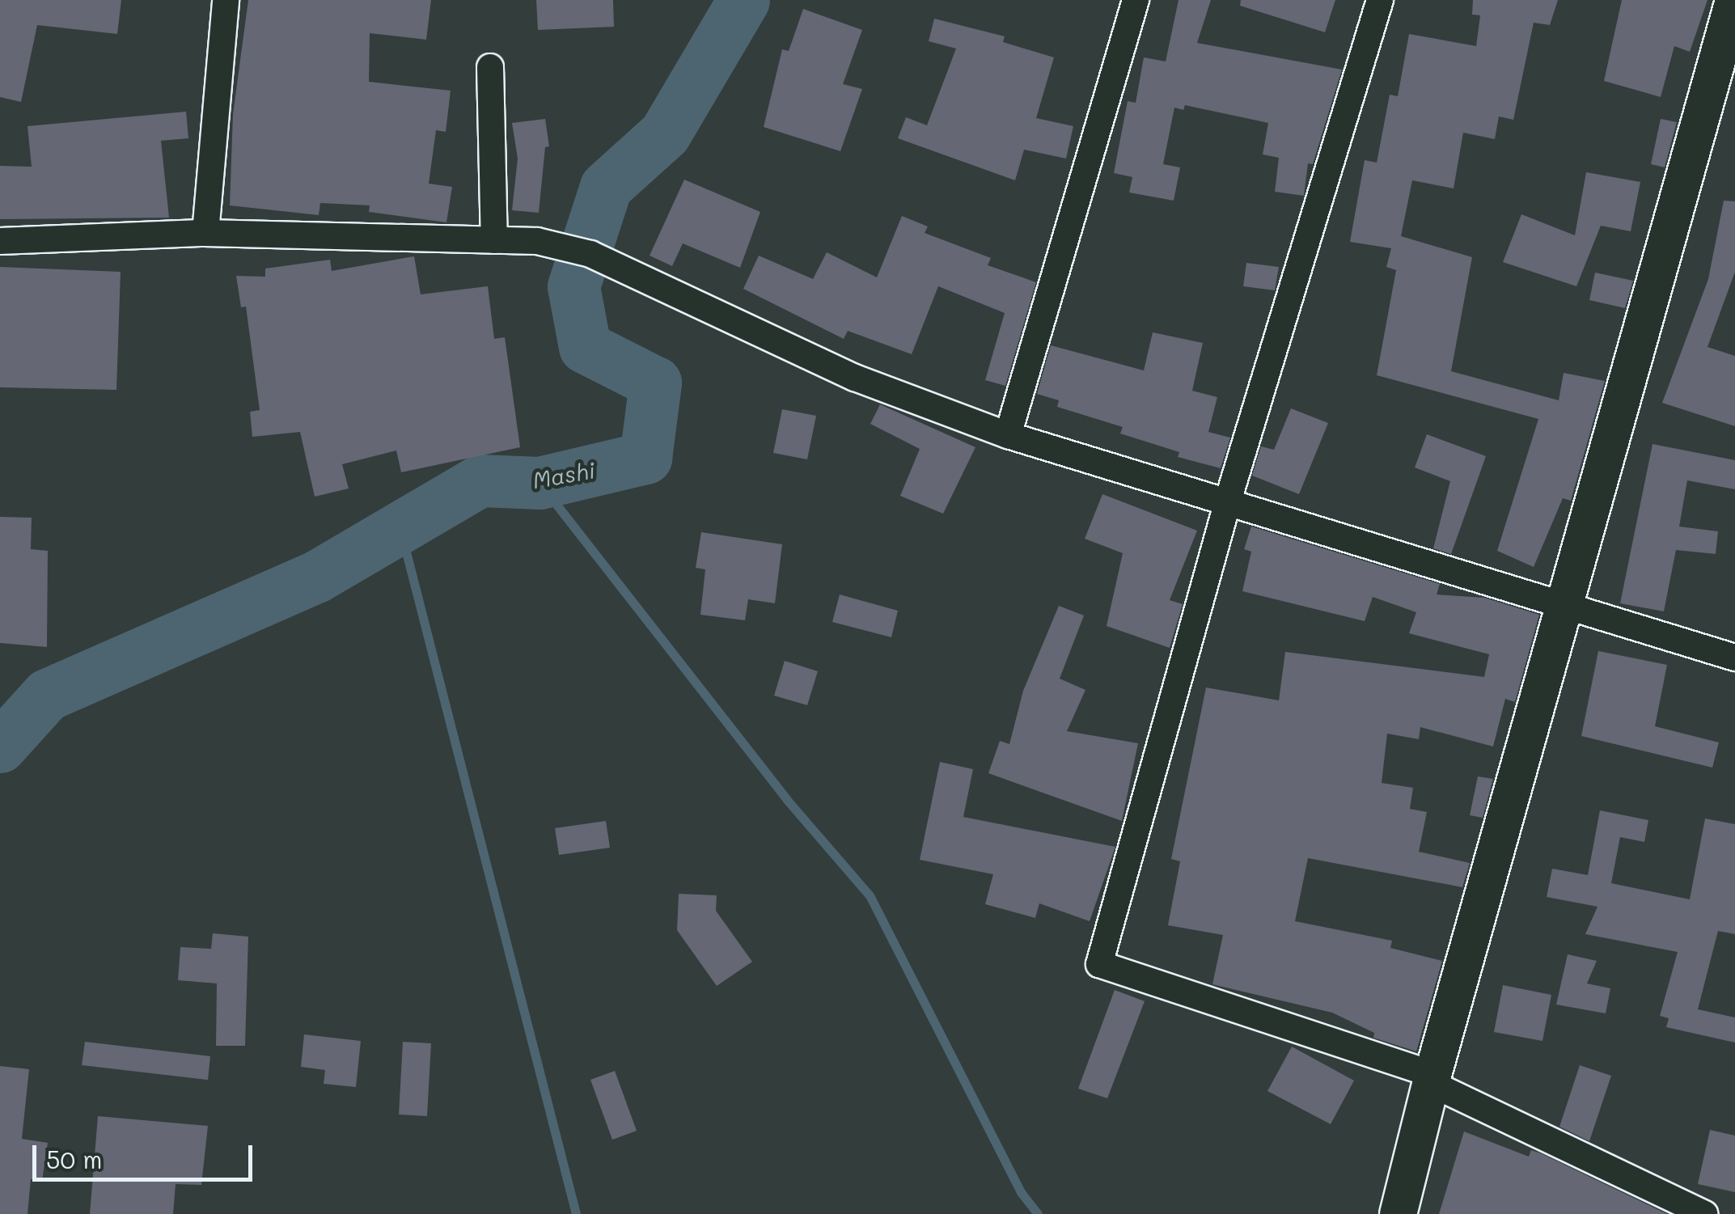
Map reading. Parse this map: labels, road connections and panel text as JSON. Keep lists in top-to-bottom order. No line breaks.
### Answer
{"water":["Mashi"],"scale_bar":"50 m"}
